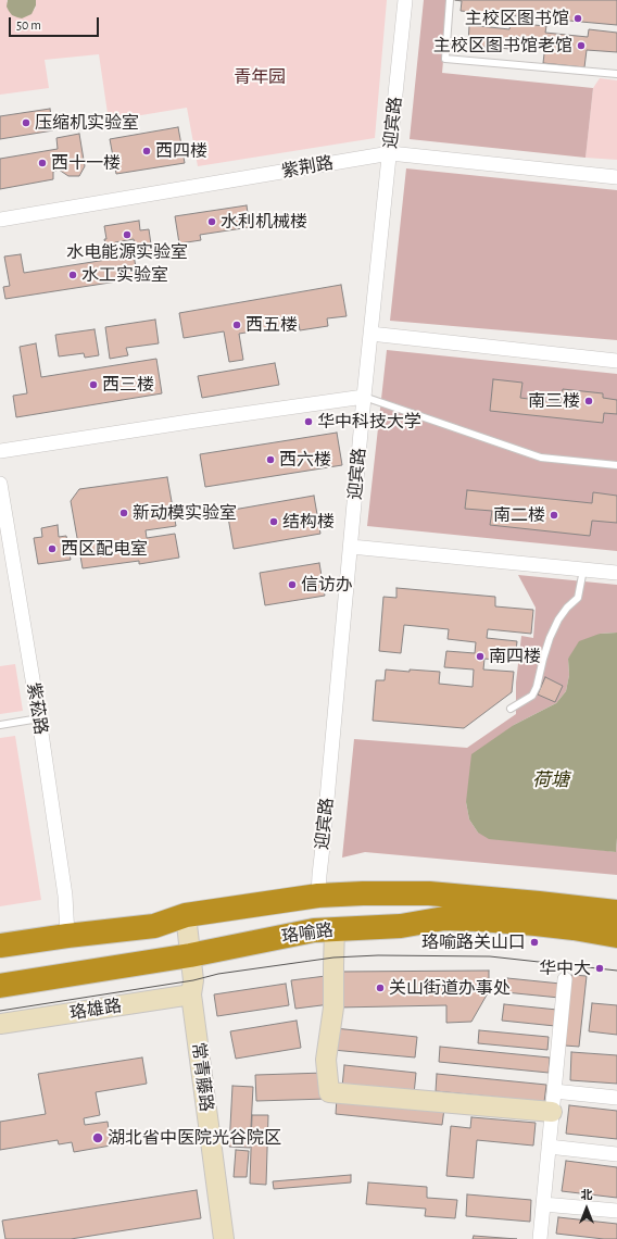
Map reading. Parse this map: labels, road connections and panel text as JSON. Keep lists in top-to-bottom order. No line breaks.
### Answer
{"streets":{"highway":["珞喻路"],"street":["迎宾路","紫荆路","紫菘路","珞雄路","常青藤路"]},"crossings":[["迎宾路","紫荆路"],["迎宾路","珞喻路"],["紫菘路","珞喻路"],["珞喻路","常青藤路"],["珞雄路","常青藤路"]],"water":["荷塘"],"parks":["青年园"],"places":["主校区图书馆","主校区图书馆老馆","压缩机实验室","西四楼","西十一楼","水利机械楼","水电能源实验室","水工实验室","西五楼","西三楼","南三楼","华中科技大学","西六楼","新动模实验室","南二楼","结构楼","西区配电室","信访办","南四楼","珞喻路关山口","华中大","关山街道办事处","湖北省中医院光谷院区"],"scale_bar":"50 m","north":"top"}
